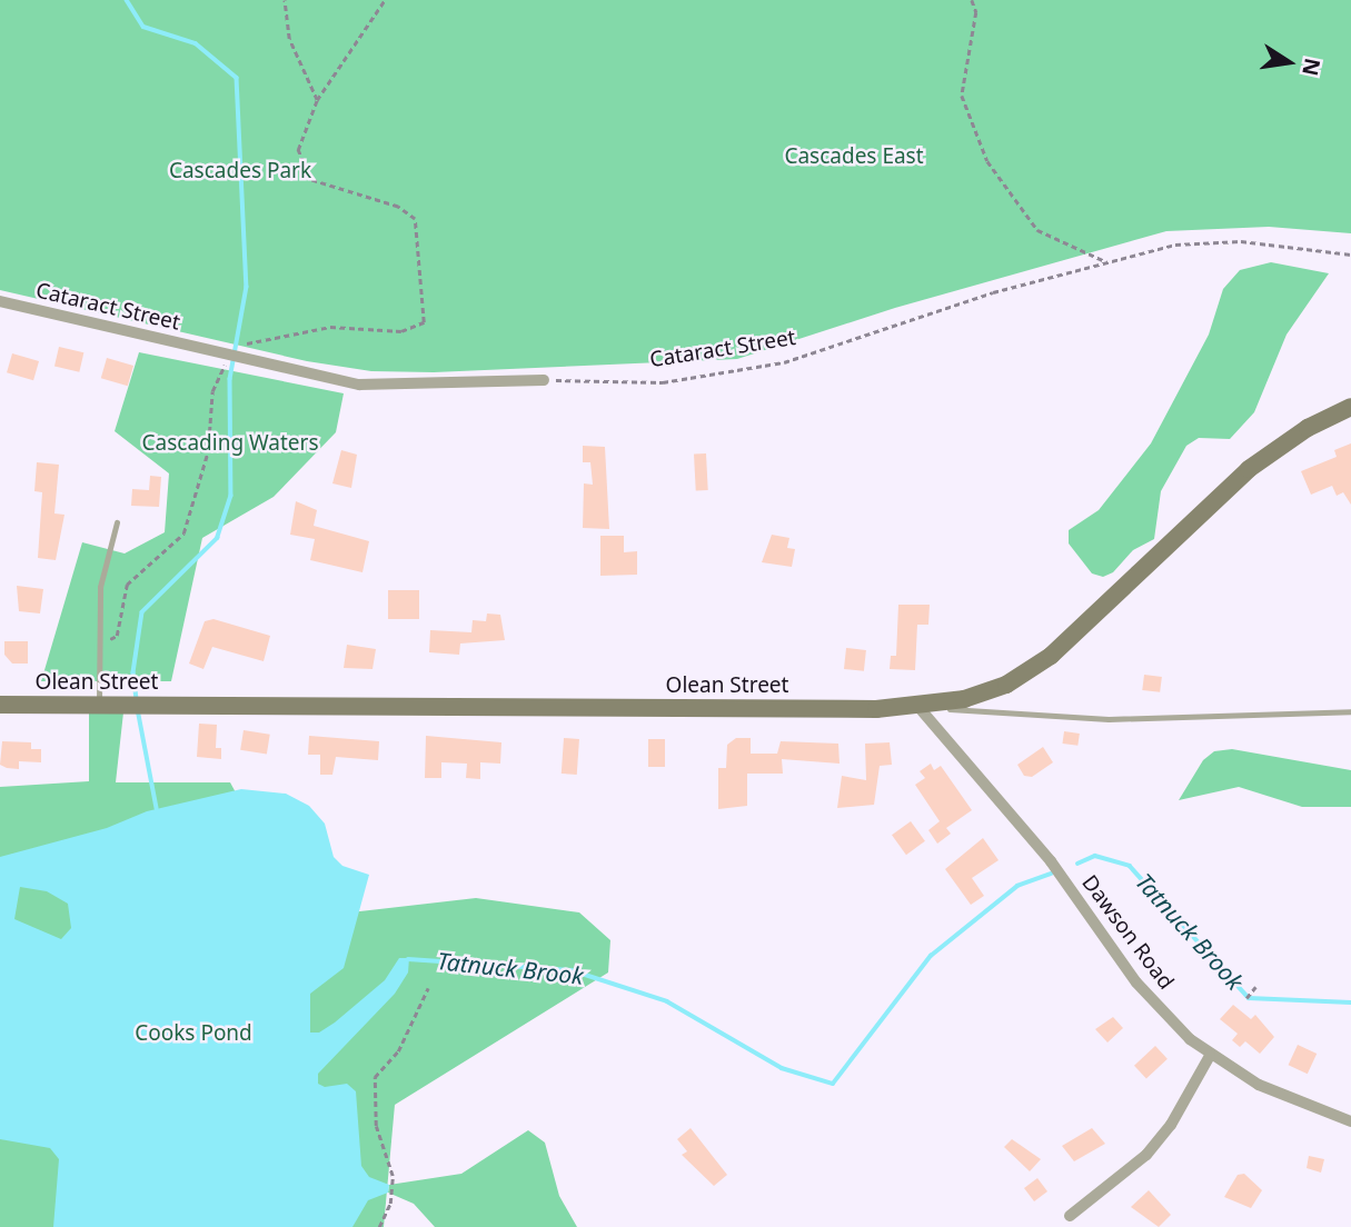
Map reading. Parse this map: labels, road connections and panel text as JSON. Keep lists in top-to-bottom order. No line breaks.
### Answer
{"streets":{"street":["Cataract Street","Olean Street","Dawson Road"]},"crossings":[["Olean Street","Dawson Road"]],"water":["Tatnuck Brook"],"parks":["Cascades East","Cascades Park","Cascading Waters","Cooks Pond"],"north":"right"}
